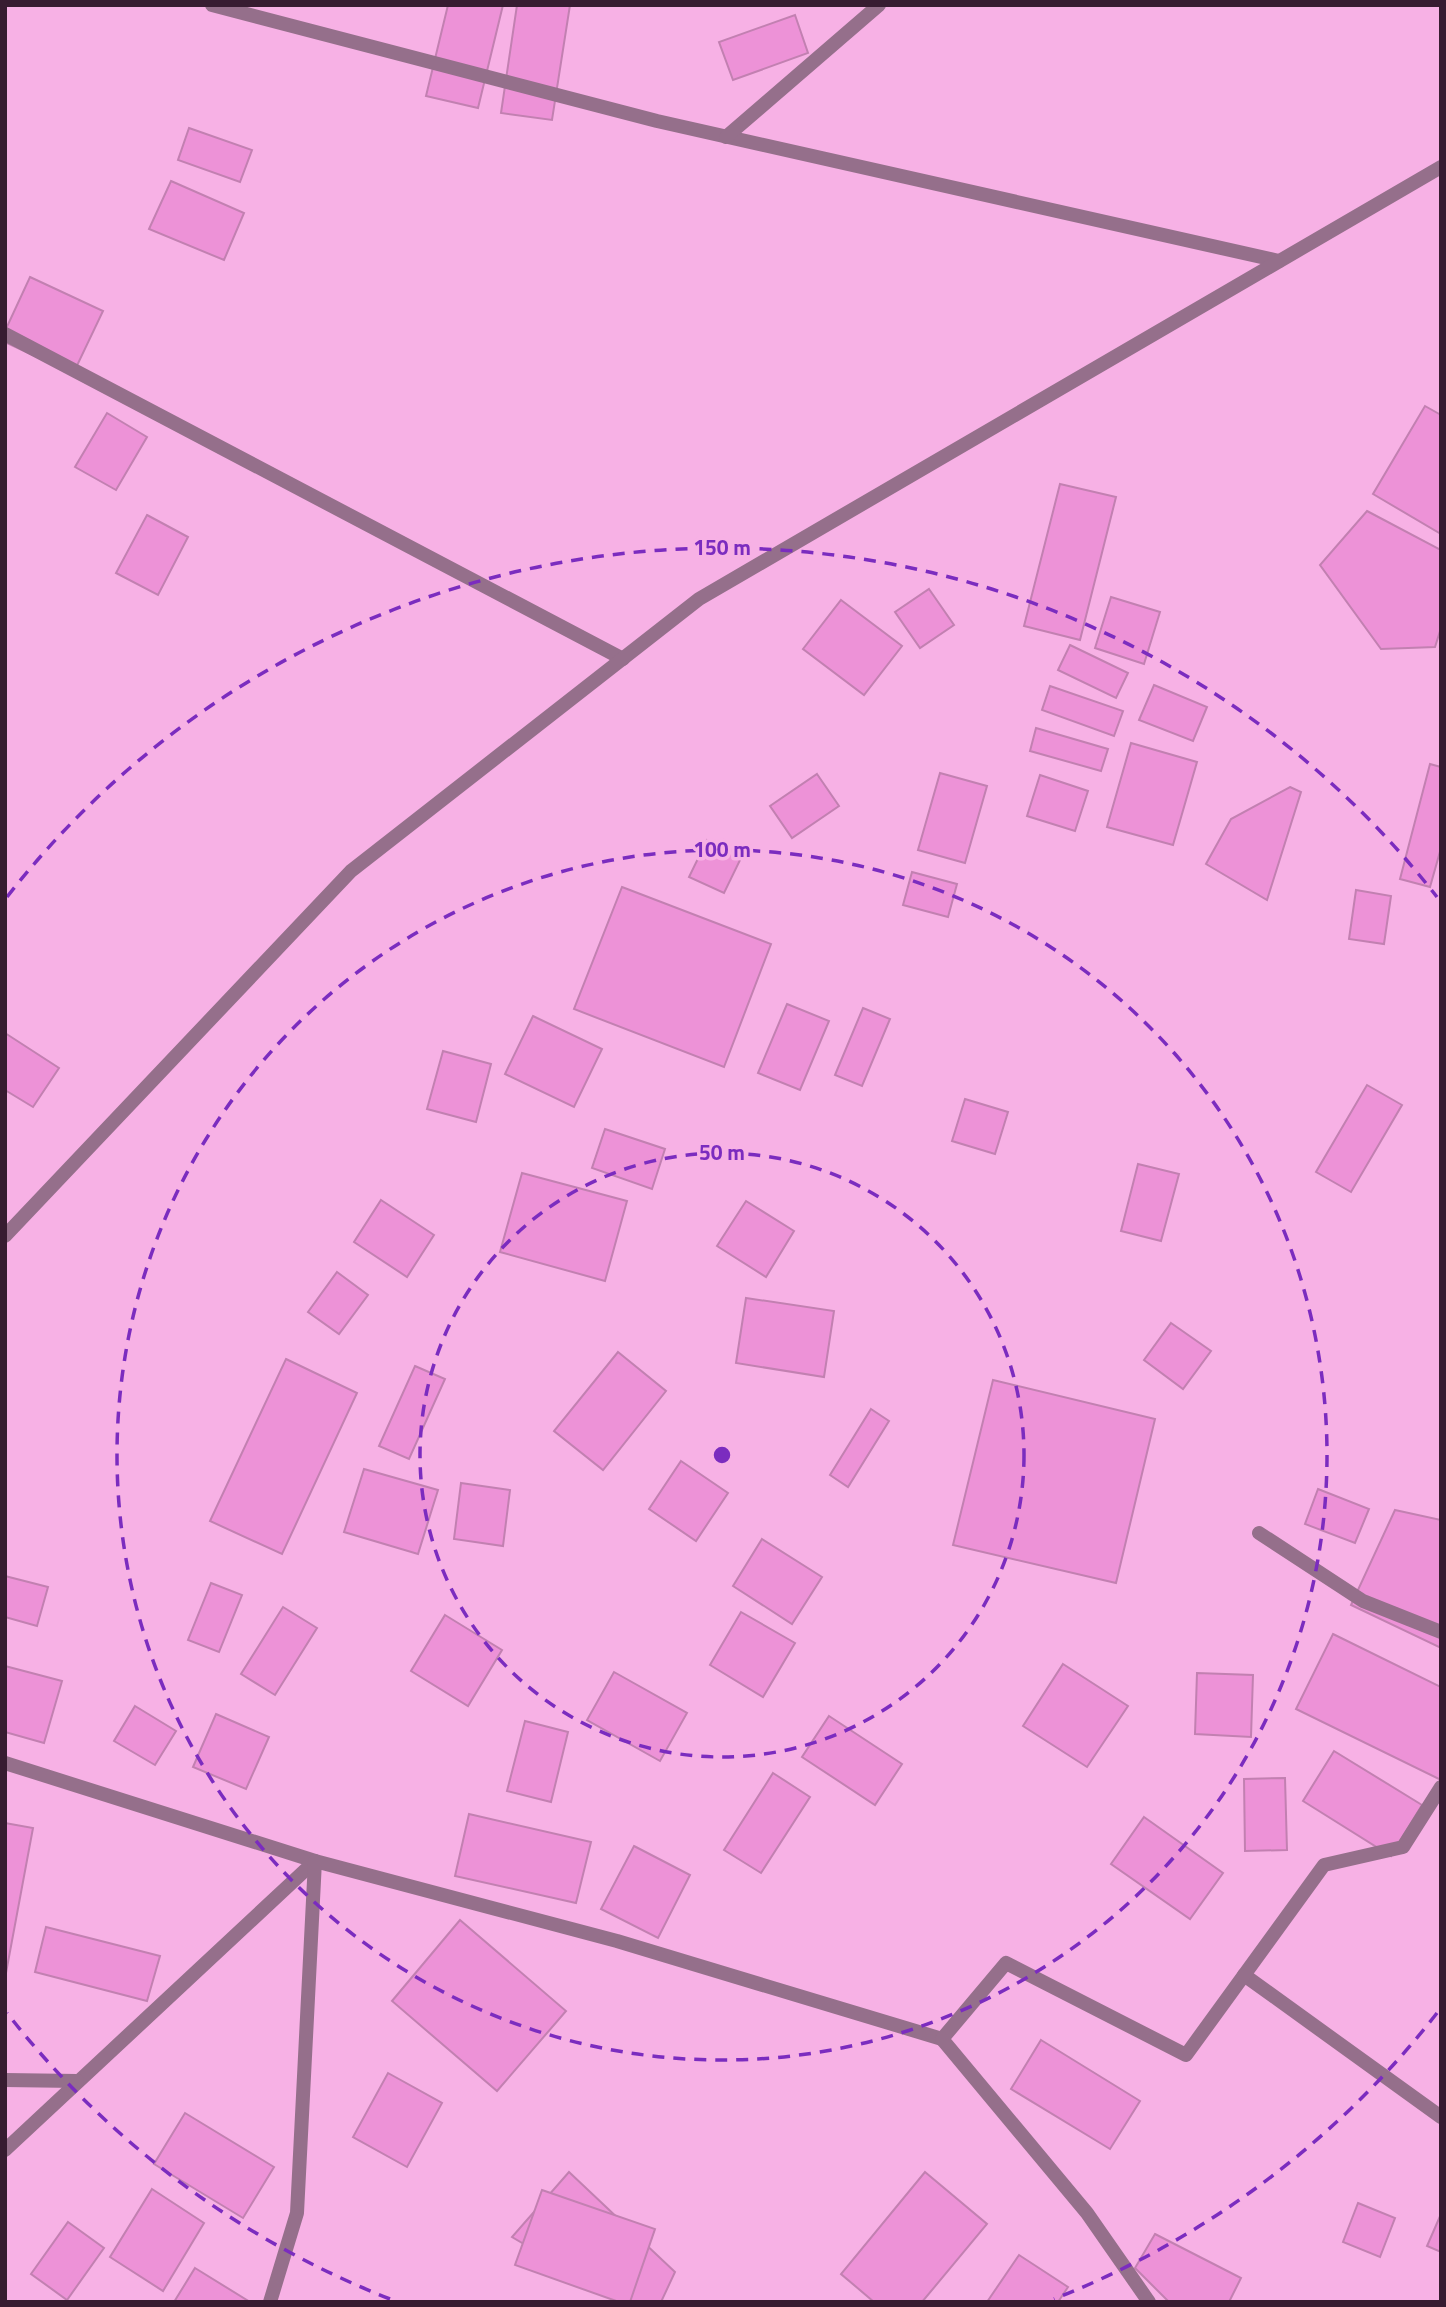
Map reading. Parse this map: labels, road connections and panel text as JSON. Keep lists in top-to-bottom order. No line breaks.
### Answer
{"rings":["150 m","100 m","50 m"]}
